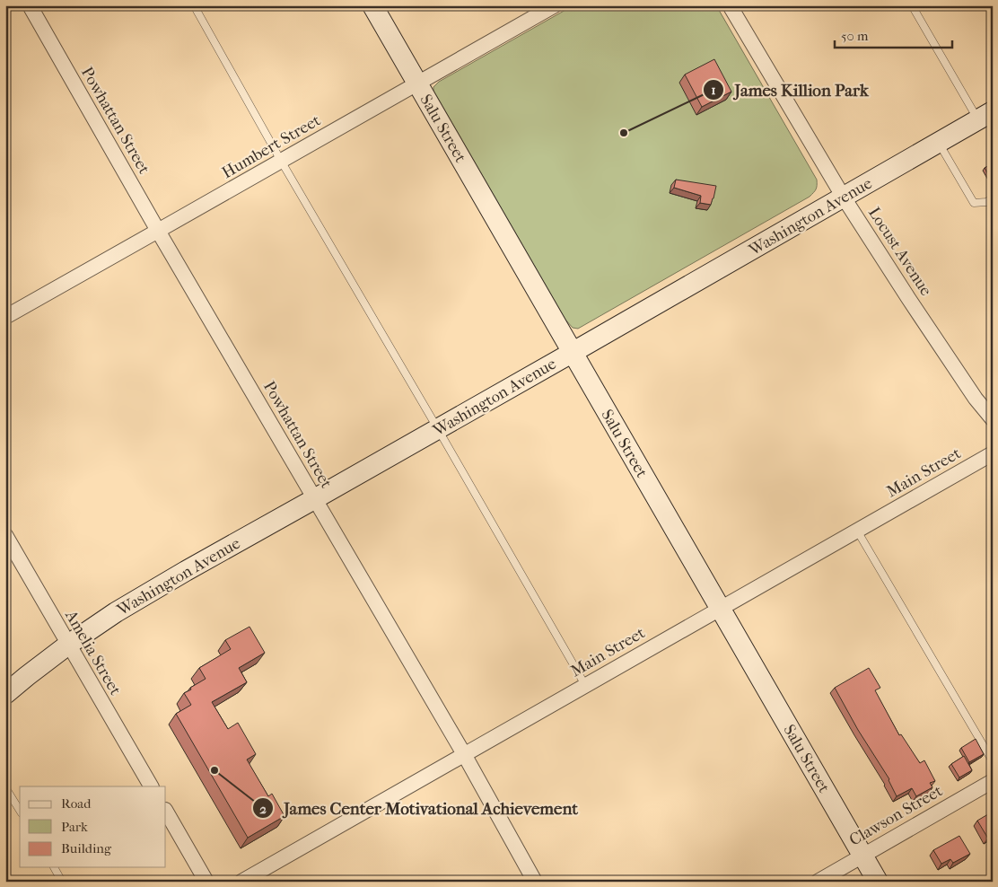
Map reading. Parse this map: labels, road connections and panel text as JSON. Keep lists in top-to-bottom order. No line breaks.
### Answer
{"streets":{"main road":["Salu Street","Washington Avenue"],"street":["Powhattan Street","Humbert Street","Locust Avenue","Main Street","Amelia Street","Clawson Street"]},"crossings":[["Powhattan Street","Humbert Street"],["Powhattan Street","Washington Avenue"],["Powhattan Street","Main Street"],["Salu Street","Humbert Street"],["Salu Street","Washington Avenue"],["Salu Street","Main Street"],["Salu Street","Clawson Street"],["Washington Avenue","Locust Avenue"],["Washington Avenue","Amelia Street"]],"places":["James Killion Park","James Center Motivational Achievement"],"legend":["Road","Park","Building"],"scale_bar":"50 m"}
